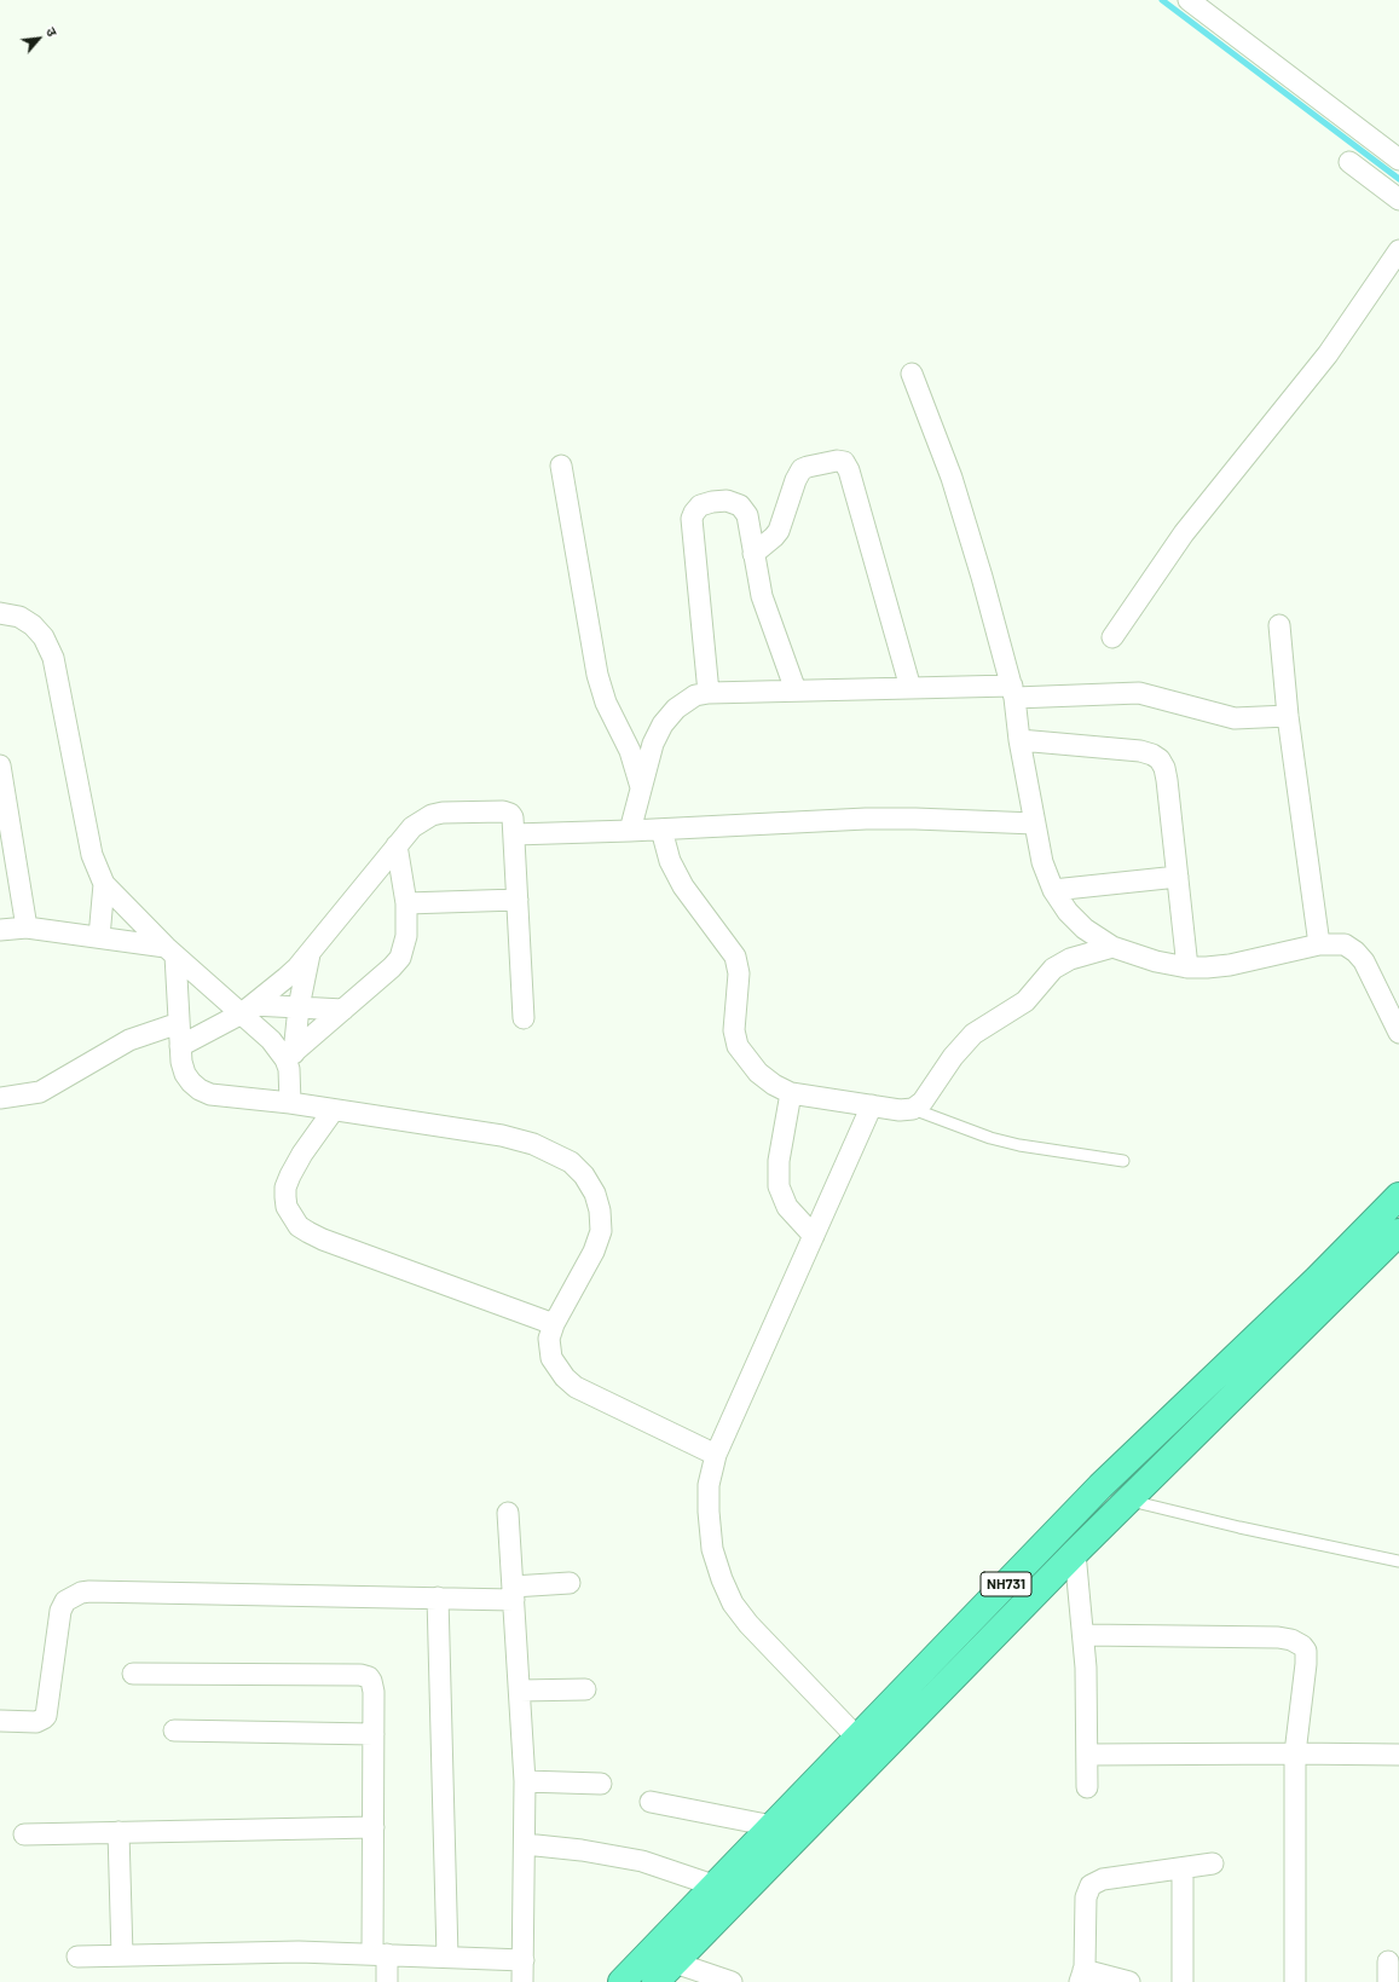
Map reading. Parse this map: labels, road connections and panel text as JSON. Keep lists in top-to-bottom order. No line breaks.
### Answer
{"streets":{"highway":["NH731"]},"north":"top right"}
